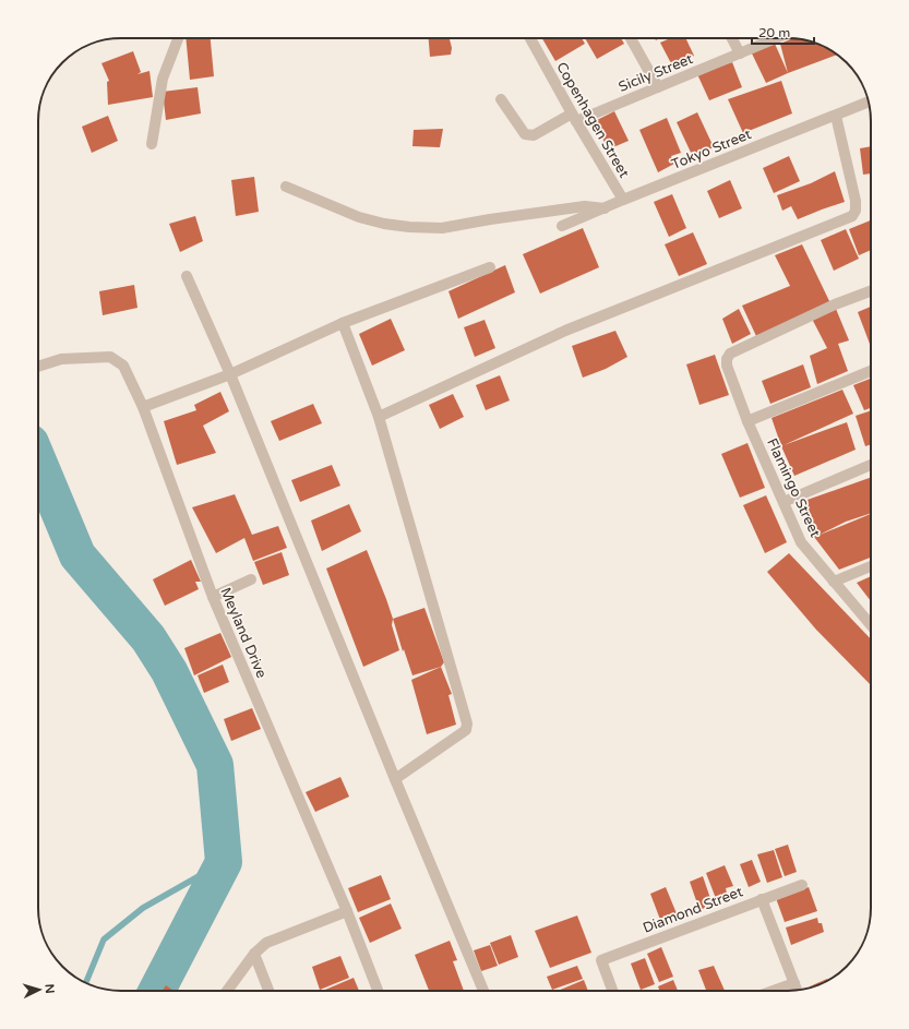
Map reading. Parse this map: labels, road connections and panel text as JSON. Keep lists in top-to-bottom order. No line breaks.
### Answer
{"streets":{"street":["Sicily Street","Copenhagen Street","Tokyo Street","Flamingo Street","Meyland Drive","Diamond Street"]},"crossings":[["Sicily Street","Copenhagen Street"],["Copenhagen Street","Tokyo Street"]],"scale_bar":"20 m","north":"right"}
